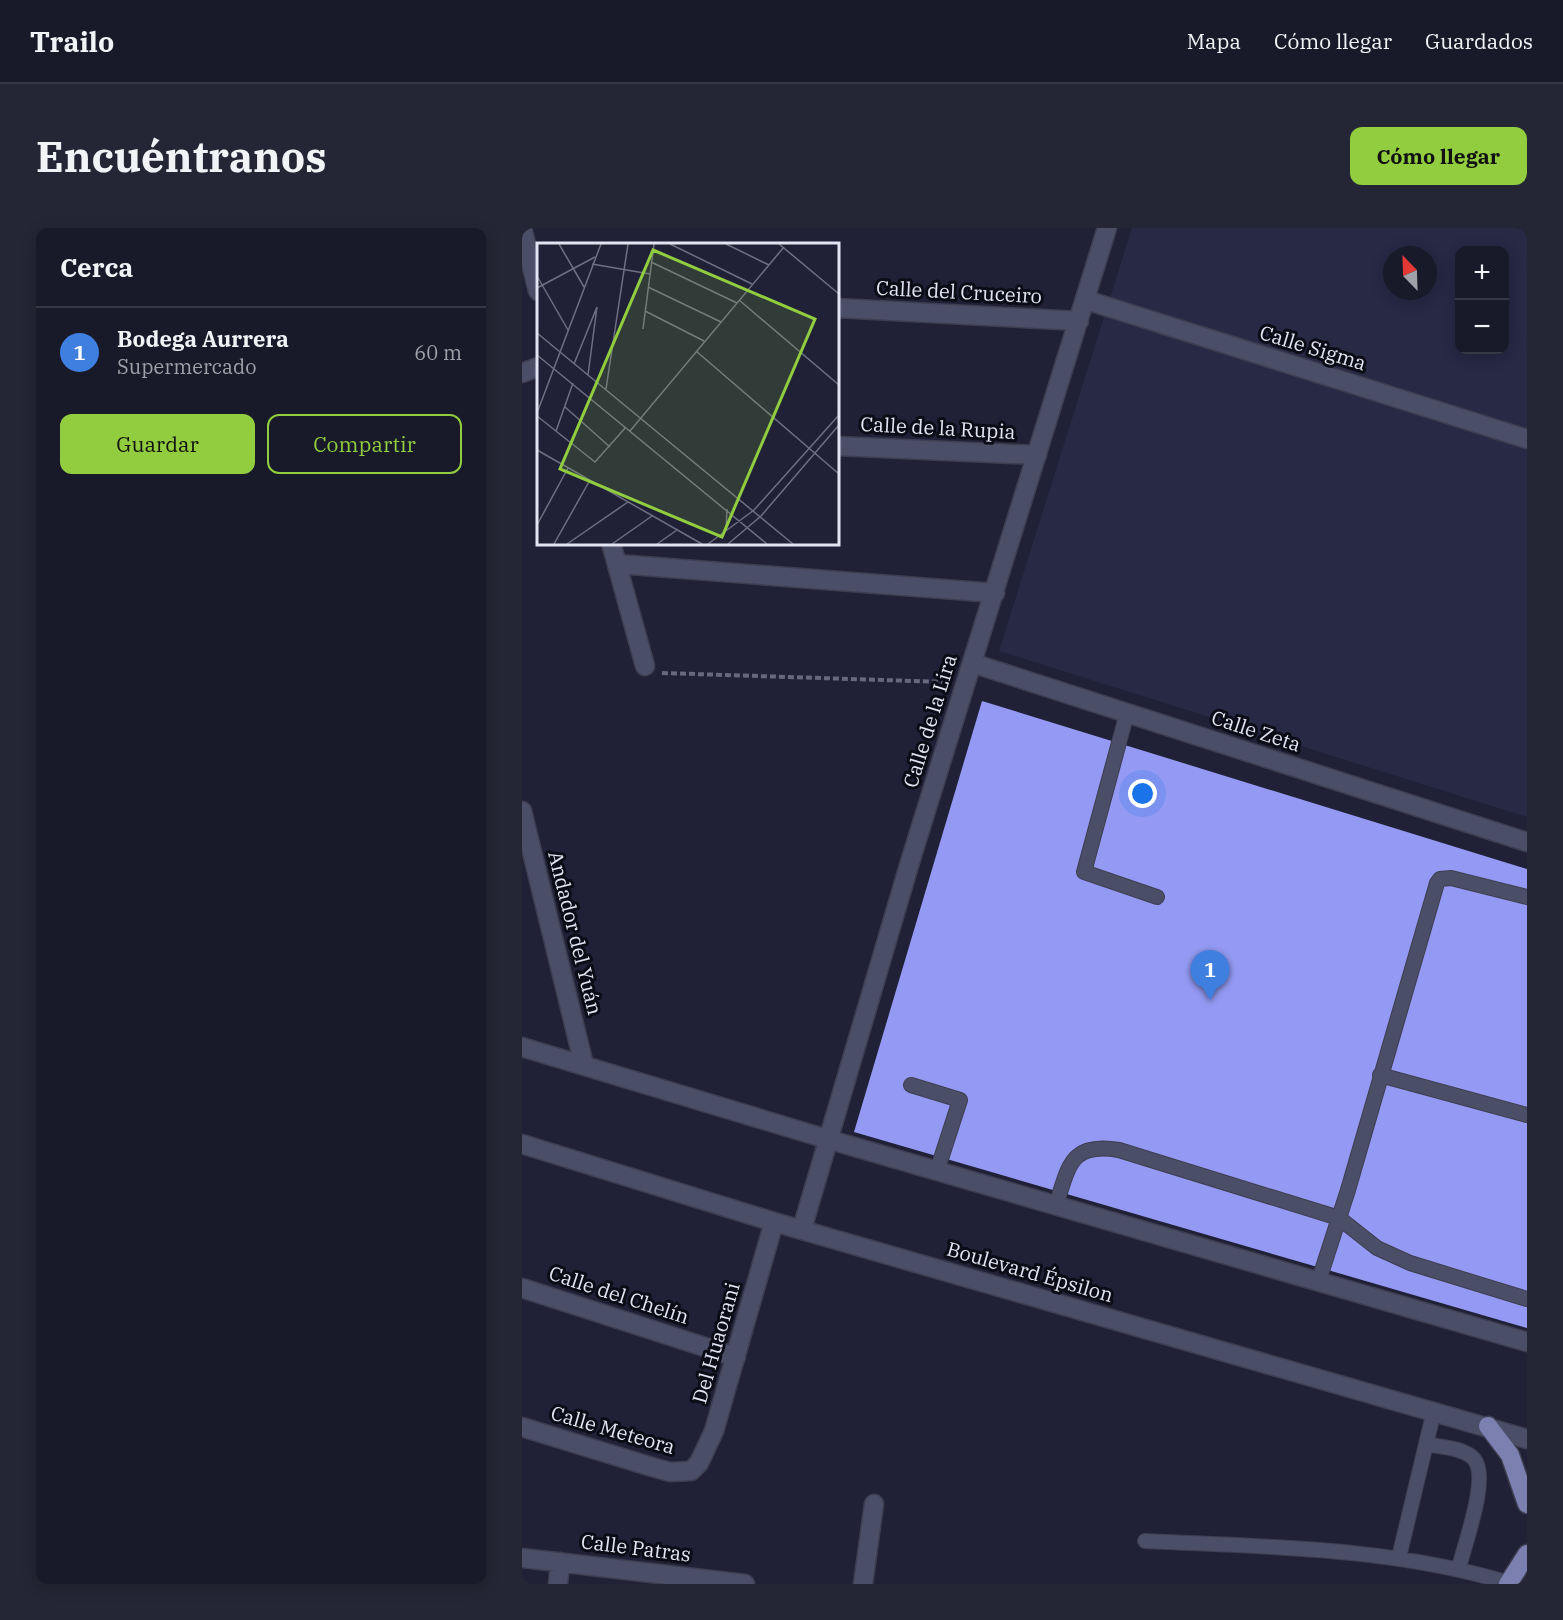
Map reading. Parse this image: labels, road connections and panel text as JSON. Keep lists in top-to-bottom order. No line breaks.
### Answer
{"streets":{"street":["Calle del Cruceiro","Calle Sigma","Calle de la Rupia","Calle de la Lira","Calle Zeta","Andador del Yuán","Boulevard Épsilon","Calle del Chelín","Del Huaorani","Calle Meteora","Calle Patras"]},"crossings":[["Calle del Cruceiro","Calle de la Lira"],["Calle Sigma","Calle de la Lira"],["Calle de la Rupia","Calle de la Lira"],["Calle de la Lira","Calle Zeta"],["Calle de la Lira","Boulevard Épsilon"],["Boulevard Épsilon","Del Huaorani"],["Calle del Chelín","Del Huaorani"],["Del Huaorani","Calle Meteora"]],"north":"top left","page":{"header":"Trailo","nav":["Mapa","Cómo llegar","Guardados"],"buttons":["Cómo llegar",["Guardar","Compartir"]],"title":"Encuéntranos","heading":"Cerca","map_buttons":["+","−"],"list":[{"mark":"1","name":"Bodega Aurrera","note":"Supermercado","value":"60 m"}],"pins":"1"}}
